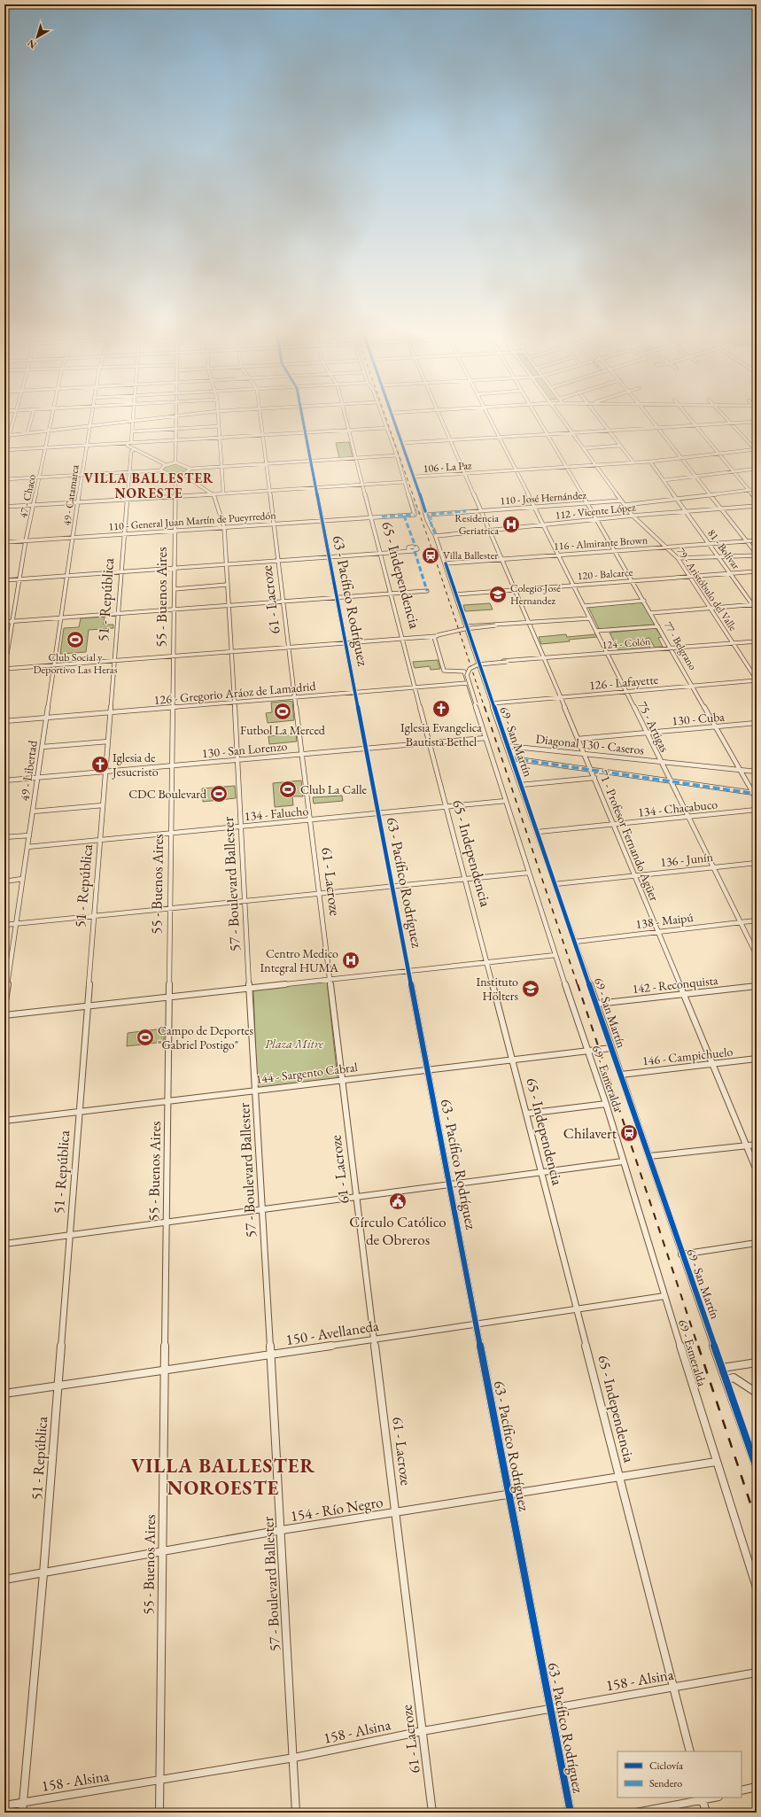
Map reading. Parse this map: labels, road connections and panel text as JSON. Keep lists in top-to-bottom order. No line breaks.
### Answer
{"streets":{"street":["106 - La Paz","49 - Catamarca","47 - Chaco","110 - José Hernández","112 - Vicente López","110 - General Juan Martín de Pueyrredón","116 - Almirante Brown","81 - Bolívar","120 - Balcarce","65 - Independencia","79 - Aristóbulo del Valle","55 - Buenos Aires","51 - República","61 - Lacroze","63 - Pacífico Rodríguez","124 - Colón","77 - Belgrano","126 - Lafayette","126 - Gregorio Aráoz de Lamadrid","130 - Cuba","75 - Artigas","69 - San Martín","Diagonal 130 - Caseros","130 - San Lorenzo","49 - Libertad","134 - Chacabuco","134 - Falucho","71 - Profesor Fernando Agüer","136 - Junín","57 - Boulevard Ballester","138 - Maipú","142 - Reconquista","146 - Campichuelo","144 - Sargento Cabral","69 - Esmeralda","150 - Avellaneda","154 - Río Negro","158 - Alsina"]},"crossings":[["106 - La Paz","81 - Bolívar"],["106 - La Paz","79 - Aristóbulo del Valle"],["106 - La Paz","77 - Belgrano"],["106 - La Paz","75 - Artigas"],["106 - La Paz","69 - San Martín"],["106 - La Paz","71 - Profesor Fernando Agüer"],["49 - Catamarca","110 - General Juan Martín de Pueyrredón"],["49 - Catamarca","49 - Libertad"],["47 - Chaco","110 - General Juan Martín de Pueyrredón"],["110 - José Hernández","79 - Aristóbulo del Valle"],["110 - José Hernández","77 - Belgrano"],["110 - José Hernández","75 - Artigas"],["110 - José Hernández","69 - San Martín"],["110 - José Hernández","71 - Profesor Fernando Agüer"],["112 - Vicente López","81 - Bolívar"],["112 - Vicente López","79 - Aristóbulo del Valle"],["112 - Vicente López","77 - Belgrano"],["112 - Vicente López","75 - Artigas"],["112 - Vicente López","69 - San Martín"],["112 - Vicente López","71 - Profesor Fernando Agüer"],["110 - General Juan Martín de Pueyrredón","65 - Independencia"],["110 - General Juan Martín de Pueyrredón","55 - Buenos Aires"],["110 - General Juan Martín de Pueyrredón","51 - República"],["110 - General Juan Martín de Pueyrredón","61 - Lacroze"],["110 - General Juan Martín de Pueyrredón","63 - Pacífico Rodríguez"],["110 - General Juan Martín de Pueyrredón","49 - Libertad"],["110 - General Juan Martín de Pueyrredón","57 - Boulevard Ballester"],["116 - Almirante Brown","81 - Bolívar"],["116 - Almirante Brown","79 - Aristóbulo del Valle"],["116 - Almirante Brown","77 - Belgrano"],["116 - Almirante Brown","75 - Artigas"],["116 - Almirante Brown","69 - San Martín"],["116 - Almirante Brown","71 - Profesor Fernando Agüer"],["81 - Bolívar","120 - Balcarce"],["120 - Balcarce","79 - Aristóbulo del Valle"],["120 - Balcarce","77 - Belgrano"],["120 - Balcarce","75 - Artigas"],["120 - Balcarce","69 - San Martín"],["120 - Balcarce","71 - Profesor Fernando Agüer"],["65 - Independencia","126 - Gregorio Aráoz de Lamadrid"],["65 - Independencia","130 - San Lorenzo"],["65 - Independencia","134 - Falucho"],["65 - Independencia","144 - Sargento Cabral"],["65 - Independencia","150 - Avellaneda"],["65 - Independencia","154 - Río Negro"],["65 - Independencia","158 - Alsina"],["79 - Aristóbulo del Valle","124 - Colón"],["79 - Aristóbulo del Valle","126 - Lafayette"],["55 - Buenos Aires","126 - Gregorio Aráoz de Lamadrid"],["55 - Buenos Aires","130 - San Lorenzo"],["55 - Buenos Aires","134 - Falucho"],["55 - Buenos Aires","144 - Sargento Cabral"],["55 - Buenos Aires","150 - Avellaneda"],["55 - Buenos Aires","154 - Río Negro"],["55 - Buenos Aires","158 - Alsina"],["51 - República","126 - Gregorio Aráoz de Lamadrid"],["51 - República","130 - San Lorenzo"],["51 - República","134 - Falucho"],["51 - República","144 - Sargento Cabral"],["51 - República","150 - Avellaneda"],["51 - República","154 - Río Negro"],["51 - República","158 - Alsina"],["61 - Lacroze","126 - Gregorio Aráoz de Lamadrid"],["61 - Lacroze","130 - San Lorenzo"],["61 - Lacroze","134 - Falucho"],["61 - Lacroze","144 - Sargento Cabral"],["61 - Lacroze","150 - Avellaneda"],["61 - Lacroze","154 - Río Negro"],["61 - Lacroze","158 - Alsina"],["63 - Pacífico Rodríguez","126 - Gregorio Aráoz de Lamadrid"],["63 - Pacífico Rodríguez","130 - San Lorenzo"],["63 - Pacífico Rodríguez","134 - Falucho"],["63 - Pacífico Rodríguez","144 - Sargento Cabral"],["63 - Pacífico Rodríguez","150 - Avellaneda"],["63 - Pacífico Rodríguez","154 - Río Negro"],["63 - Pacífico Rodríguez","158 - Alsina"],["124 - Colón","77 - Belgrano"],["124 - Colón","75 - Artigas"],["124 - Colón","69 - San Martín"],["124 - Colón","71 - Profesor Fernando Agüer"],["77 - Belgrano","126 - Lafayette"],["77 - Belgrano","130 - Cuba"],["77 - Belgrano","Diagonal 130 - Caseros"],["126 - Lafayette","75 - Artigas"],["126 - Lafayette","69 - San Martín"],["126 - Lafayette","71 - Profesor Fernando Agüer"],["126 - Gregorio Aráoz de Lamadrid","49 - Libertad"],["126 - Gregorio Aráoz de Lamadrid","57 - Boulevard Ballester"],["126 - Gregorio Aráoz de Lamadrid","69 - Esmeralda"],["130 - Cuba","75 - Artigas"],["130 - Cuba","71 - Profesor Fernando Agüer"],["75 - Artigas","Diagonal 130 - Caseros"],["75 - Artigas","134 - Chacabuco"],["75 - Artigas","136 - Junín"],["75 - Artigas","138 - Maipú"],["69 - San Martín","Diagonal 130 - Caseros"],["69 - San Martín","134 - Chacabuco"],["69 - San Martín","136 - Junín"],["69 - San Martín","138 - Maipú"],["69 - San Martín","142 - Reconquista"],["69 - San Martín","146 - Campichuelo"],["69 - San Martín","144 - Sargento Cabral"],["Diagonal 130 - Caseros","71 - Profesor Fernando Agüer"],["130 - San Lorenzo","49 - Libertad"],["130 - San Lorenzo","57 - Boulevard Ballester"],["130 - San Lorenzo","69 - Esmeralda"],["49 - Libertad","134 - Falucho"],["134 - Chacabuco","71 - Profesor Fernando Agüer"],["134 - Falucho","57 - Boulevard Ballester"],["134 - Falucho","69 - Esmeralda"],["71 - Profesor Fernando Agüer","136 - Junín"],["71 - Profesor Fernando Agüer","138 - Maipú"],["71 - Profesor Fernando Agüer","142 - Reconquista"],["71 - Profesor Fernando Agüer","146 - Campichuelo"],["57 - Boulevard Ballester","144 - Sargento Cabral"],["57 - Boulevard Ballester","150 - Avellaneda"],["57 - Boulevard Ballester","154 - Río Negro"],["57 - Boulevard Ballester","158 - Alsina"],["144 - Sargento Cabral","69 - Esmeralda"],["69 - Esmeralda","150 - Avellaneda"],["69 - Esmeralda","154 - Río Negro"]],"districts":["VILLA BALLESTER NORESTE","VILLA BALLESTER NOROESTE"],"parks":["Plaza Mitre"],"places":{"hospital":["Residencia Geriatrica","Centro Medico Integral HUMA"],"station":["Villa Ballester","Chilavert"],"school or university":["Colegio José Hernandez","Instituto Hölters"],"sports":["Club Social y Deportivo Las Heras","Futbol La Merced","Club La Calle","CDC Boulevard","Campo de Deportes \"Gabriel Postigo\""],"church":["Iglesia Evangelica Bautista Bethel","Iglesia de Jesucristo"],"public building":["Círculo Católico de Obreros"]},"legend":["Ciclovía","Sendero"],"north":"bottom left"}
